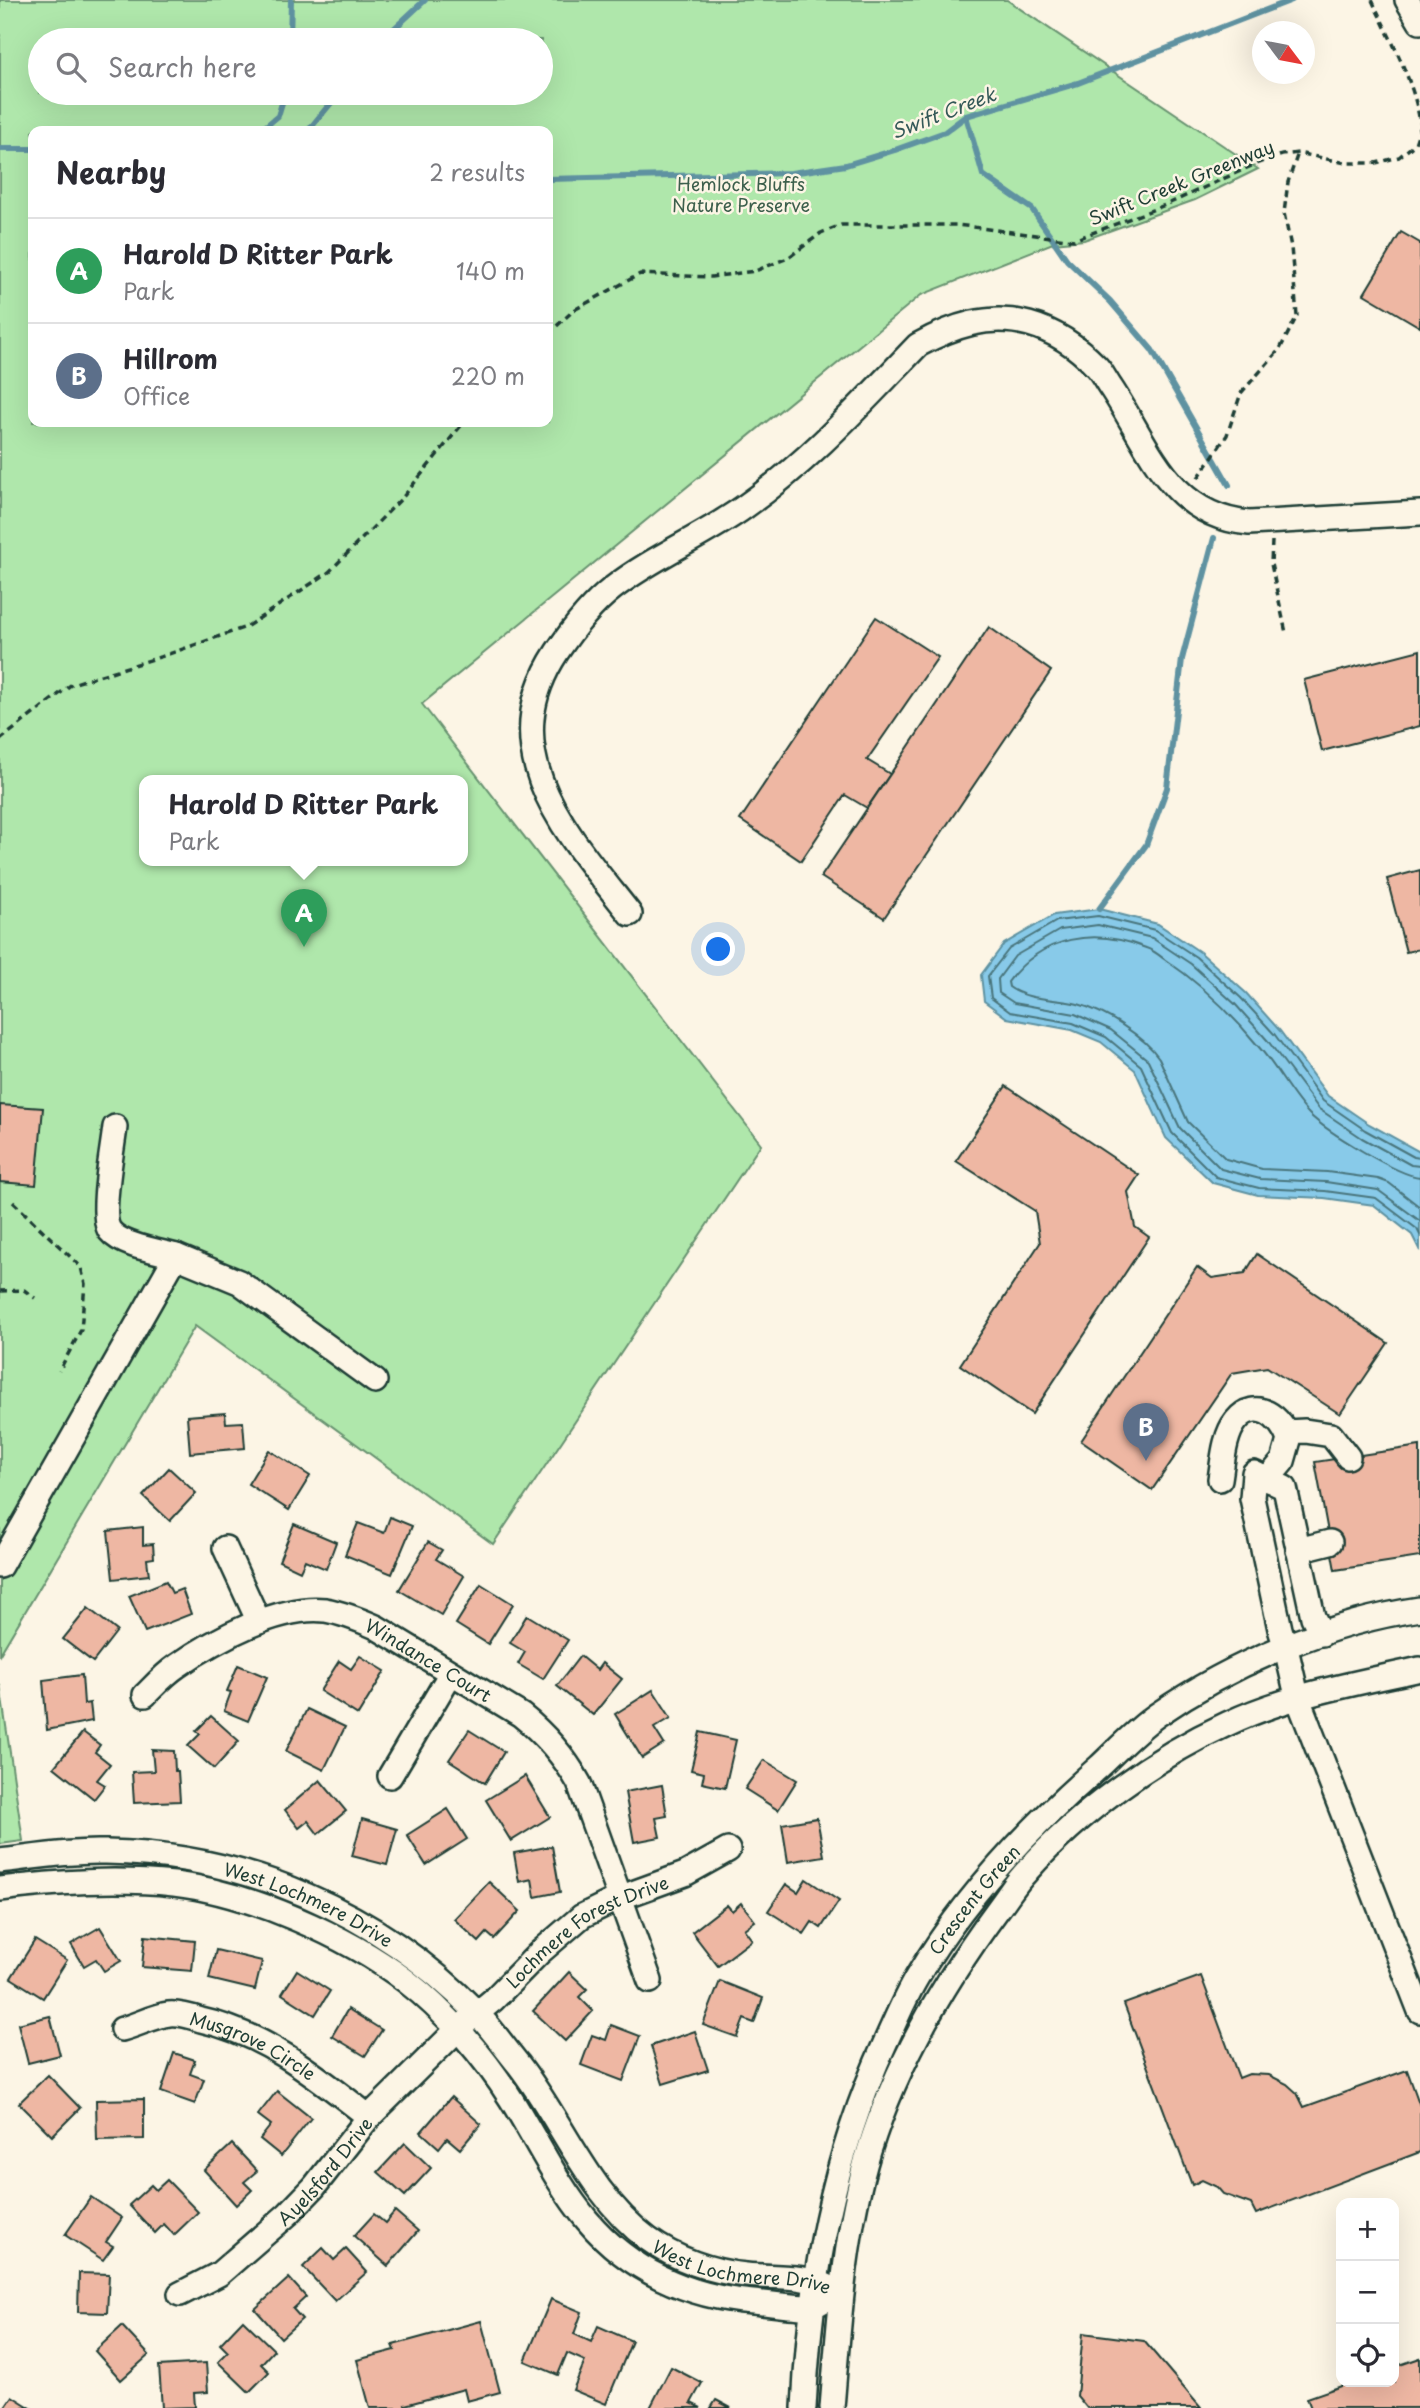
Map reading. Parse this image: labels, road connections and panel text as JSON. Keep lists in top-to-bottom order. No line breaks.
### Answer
{"streets":{"street":["Windance Court","Crescent Green","West Lochmere Drive","Lochmere Forest Drive","Musgrove Circle","Ayelsford Drive"],"path":["Swift Creek Greenway"]},"crossings":[["Windance Court","Lochmere Forest Drive"],["Crescent Green","West Lochmere Drive"],["West Lochmere Drive","Lochmere Forest Drive"],["West Lochmere Drive","Ayelsford Drive"],["Lochmere Forest Drive","Ayelsford Drive"],["Musgrove Circle","Ayelsford Drive"]],"water":["Swift Creek"],"parks":["Hemlock Bluffs Nature Preserve"],"north":"bottom right","page":{"search":"Search here","heading":["Nearby","2 results"],"list":[{"mark":"A","name":"Harold D Ritter Park","note":"Park","value":"140 m"},{"mark":"B","name":"Hillrom","note":"Office","value":"220 m"}],"popup":["Harold D Ritter Park","Park"],"pins":["A","B"],"map_buttons":["+","−"]}}
